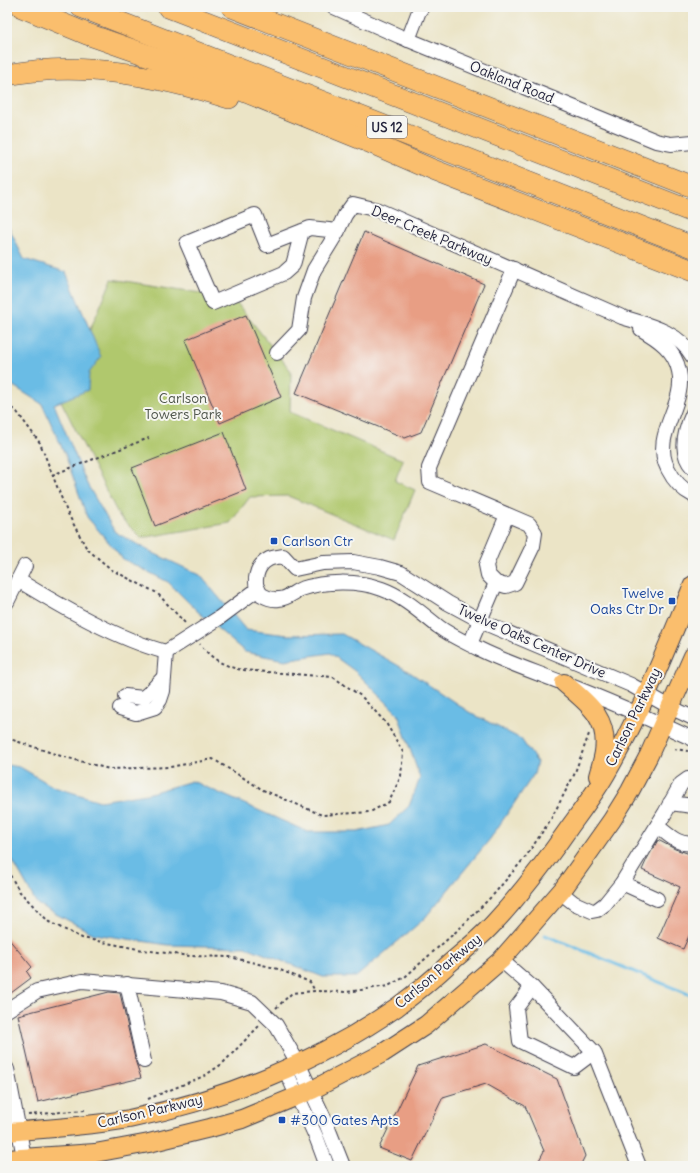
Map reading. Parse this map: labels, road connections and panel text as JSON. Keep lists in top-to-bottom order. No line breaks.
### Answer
{"streets":{"highway":["US 12"],"main road":["Carlson Parkway"],"street":["Oakland Road","Deer Creek Parkway","Twelve Oaks Center Drive"]},"crossings":[["Twelve Oaks Center Drive","Carlson Parkway"]],"parks":["Carlson Towers Park"],"places":{"transit":["Carlson Ctr","Twelve Oaks Ctr Dr","#300 Gates Apts"]}}
